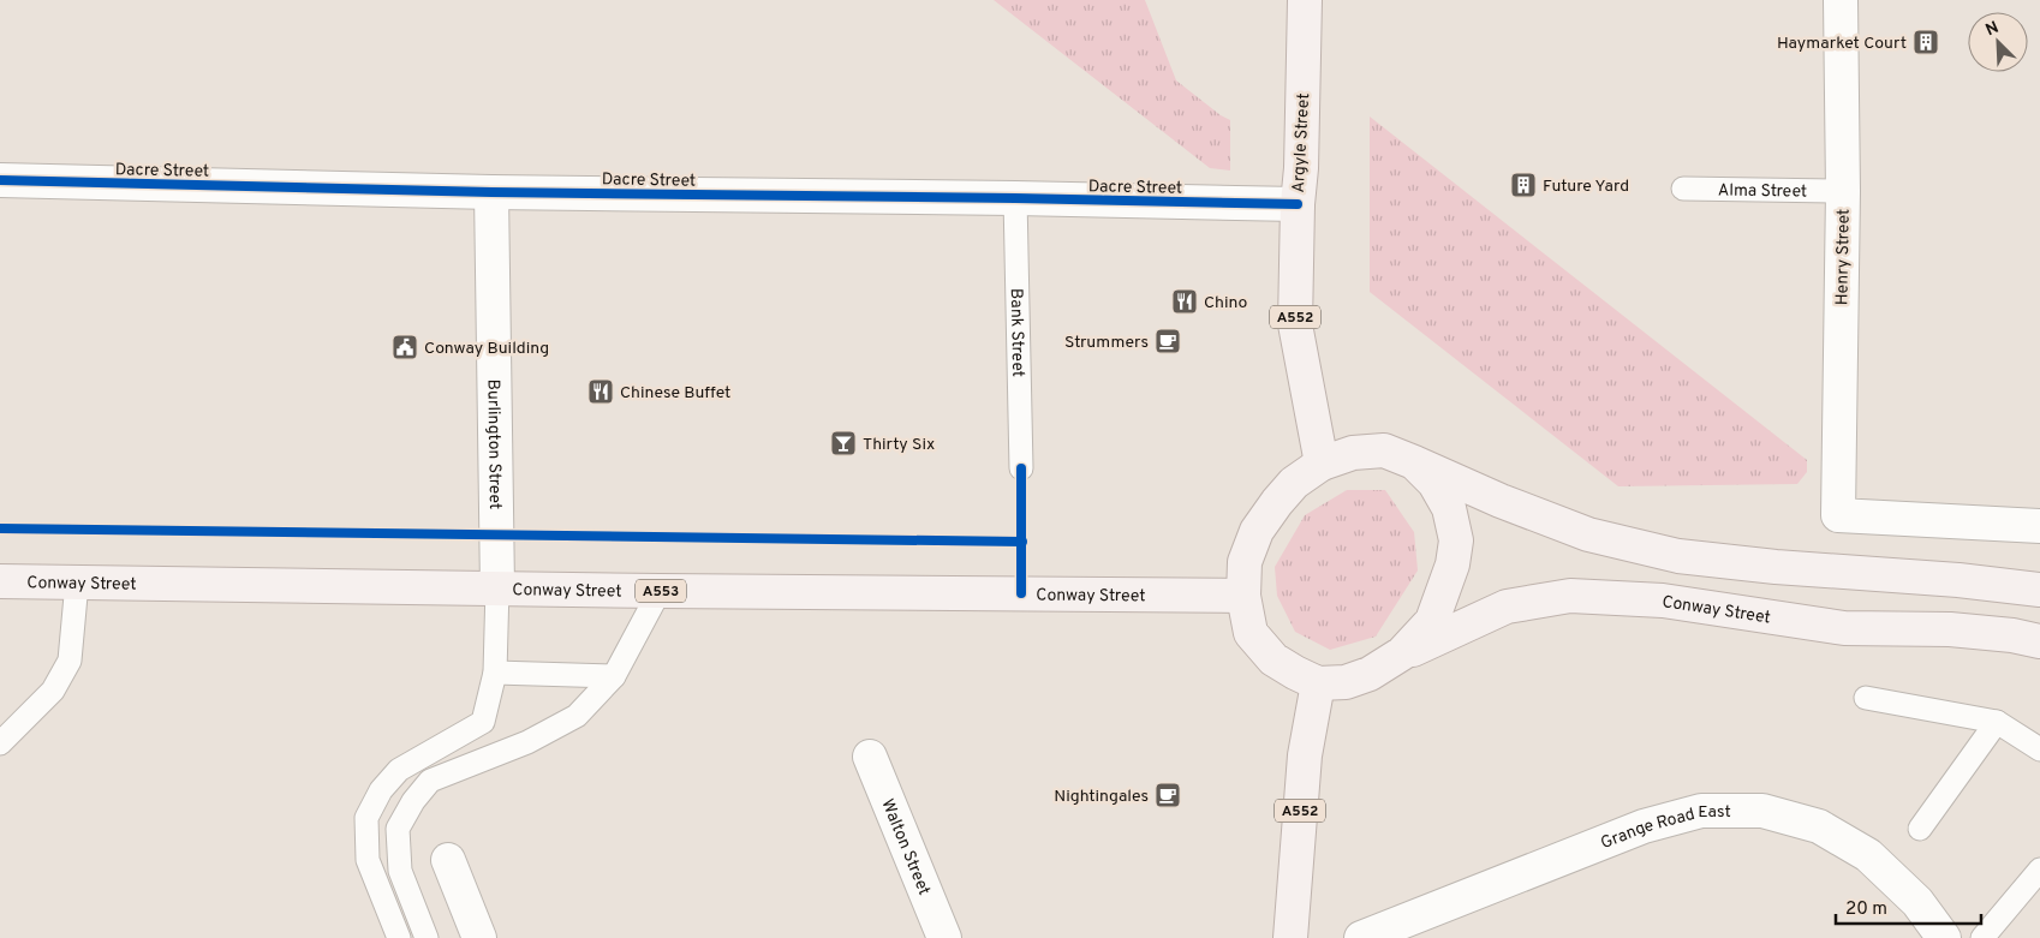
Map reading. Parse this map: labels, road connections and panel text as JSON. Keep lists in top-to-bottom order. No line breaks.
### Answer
{"streets":{"main road":["Argyle Street","A552","Conway Street","A553"],"street":["Dacre Street","Henry Street","Burlington Street","Grange Road East","Walton Street"],"lane":["Alma Street","Bank Street"]},"crossings":[["Argyle Street","Dacre Street"],["Dacre Street","Bank Street"],["Dacre Street","Burlington Street"],["Alma Street","Henry Street"],["Burlington Street","Conway Street"]],"places":{"building":["Haymarket Court","Future Yard"],"restaurant":["Chino","Chinese Buffet"],"cafe":["Strummers","Nightingales"],"public building":["Conway Building"],"bar":["Thirty Six"]},"scale_bar":"20 m","north":"top left"}
